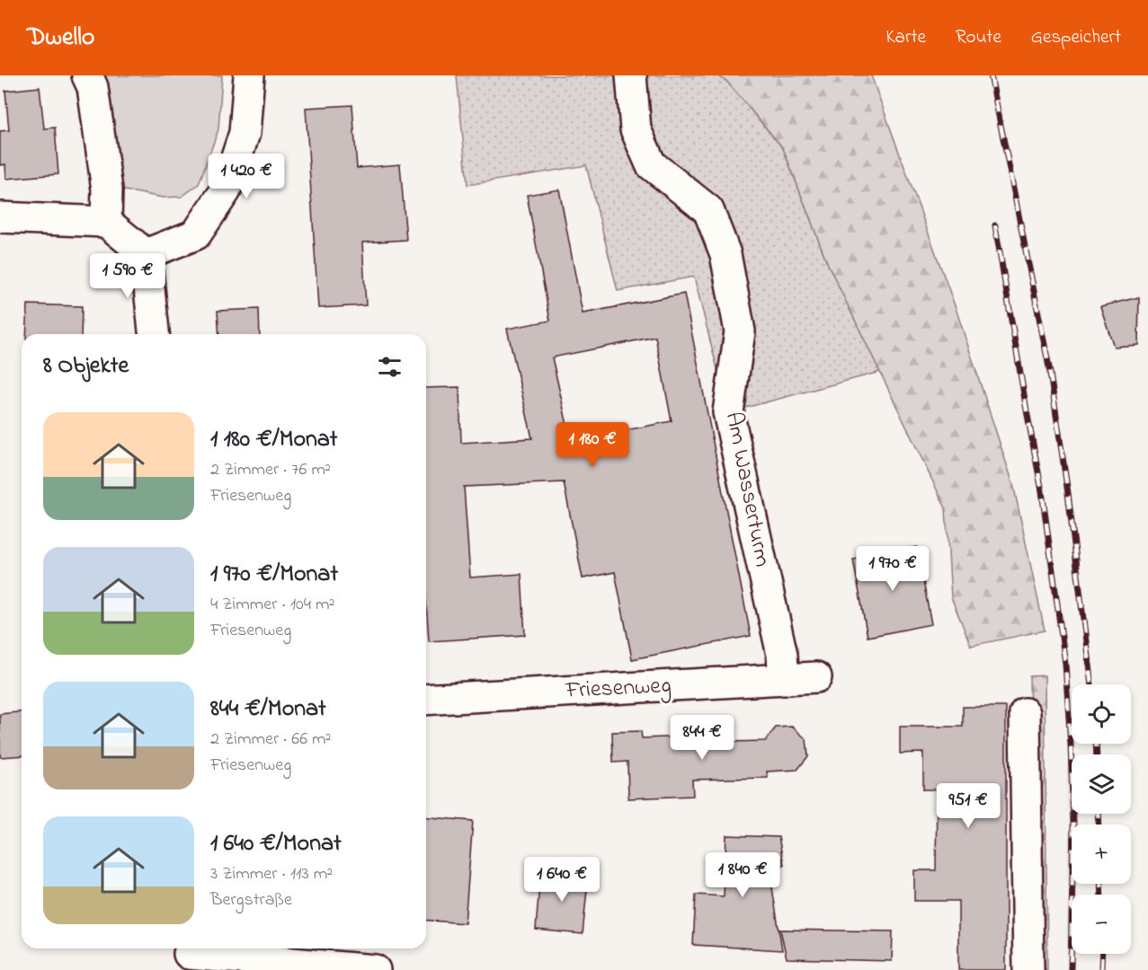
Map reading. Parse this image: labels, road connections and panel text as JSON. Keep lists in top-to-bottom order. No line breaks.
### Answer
{"streets":{"street":["Am Wasserturm","Friesenweg"]},"crossings":[["Am Wasserturm","Friesenweg"]],"page":{"header":"Dwello","nav":["Karte","Route","Gespeichert"],"price":["1 420 €","1 590 €","1 180 €","1 970 €","844 €","951 €","1 840 €","1 640 €"],"heading":"8 Objekte","list":[{"name":"1 180 €/Monat","note":"2 Zimmer · 76 m² · Friesenweg"},{"name":"1 970 €/Monat","note":"4 Zimmer · 104 m² · Friesenweg"},{"name":"844 €/Monat","note":"2 Zimmer · 66 m² · Friesenweg"},{"name":"1 640 €/Monat","note":"3 Zimmer · 113 m² · Bergstraße"}],"map_buttons":["+","−"]}}
